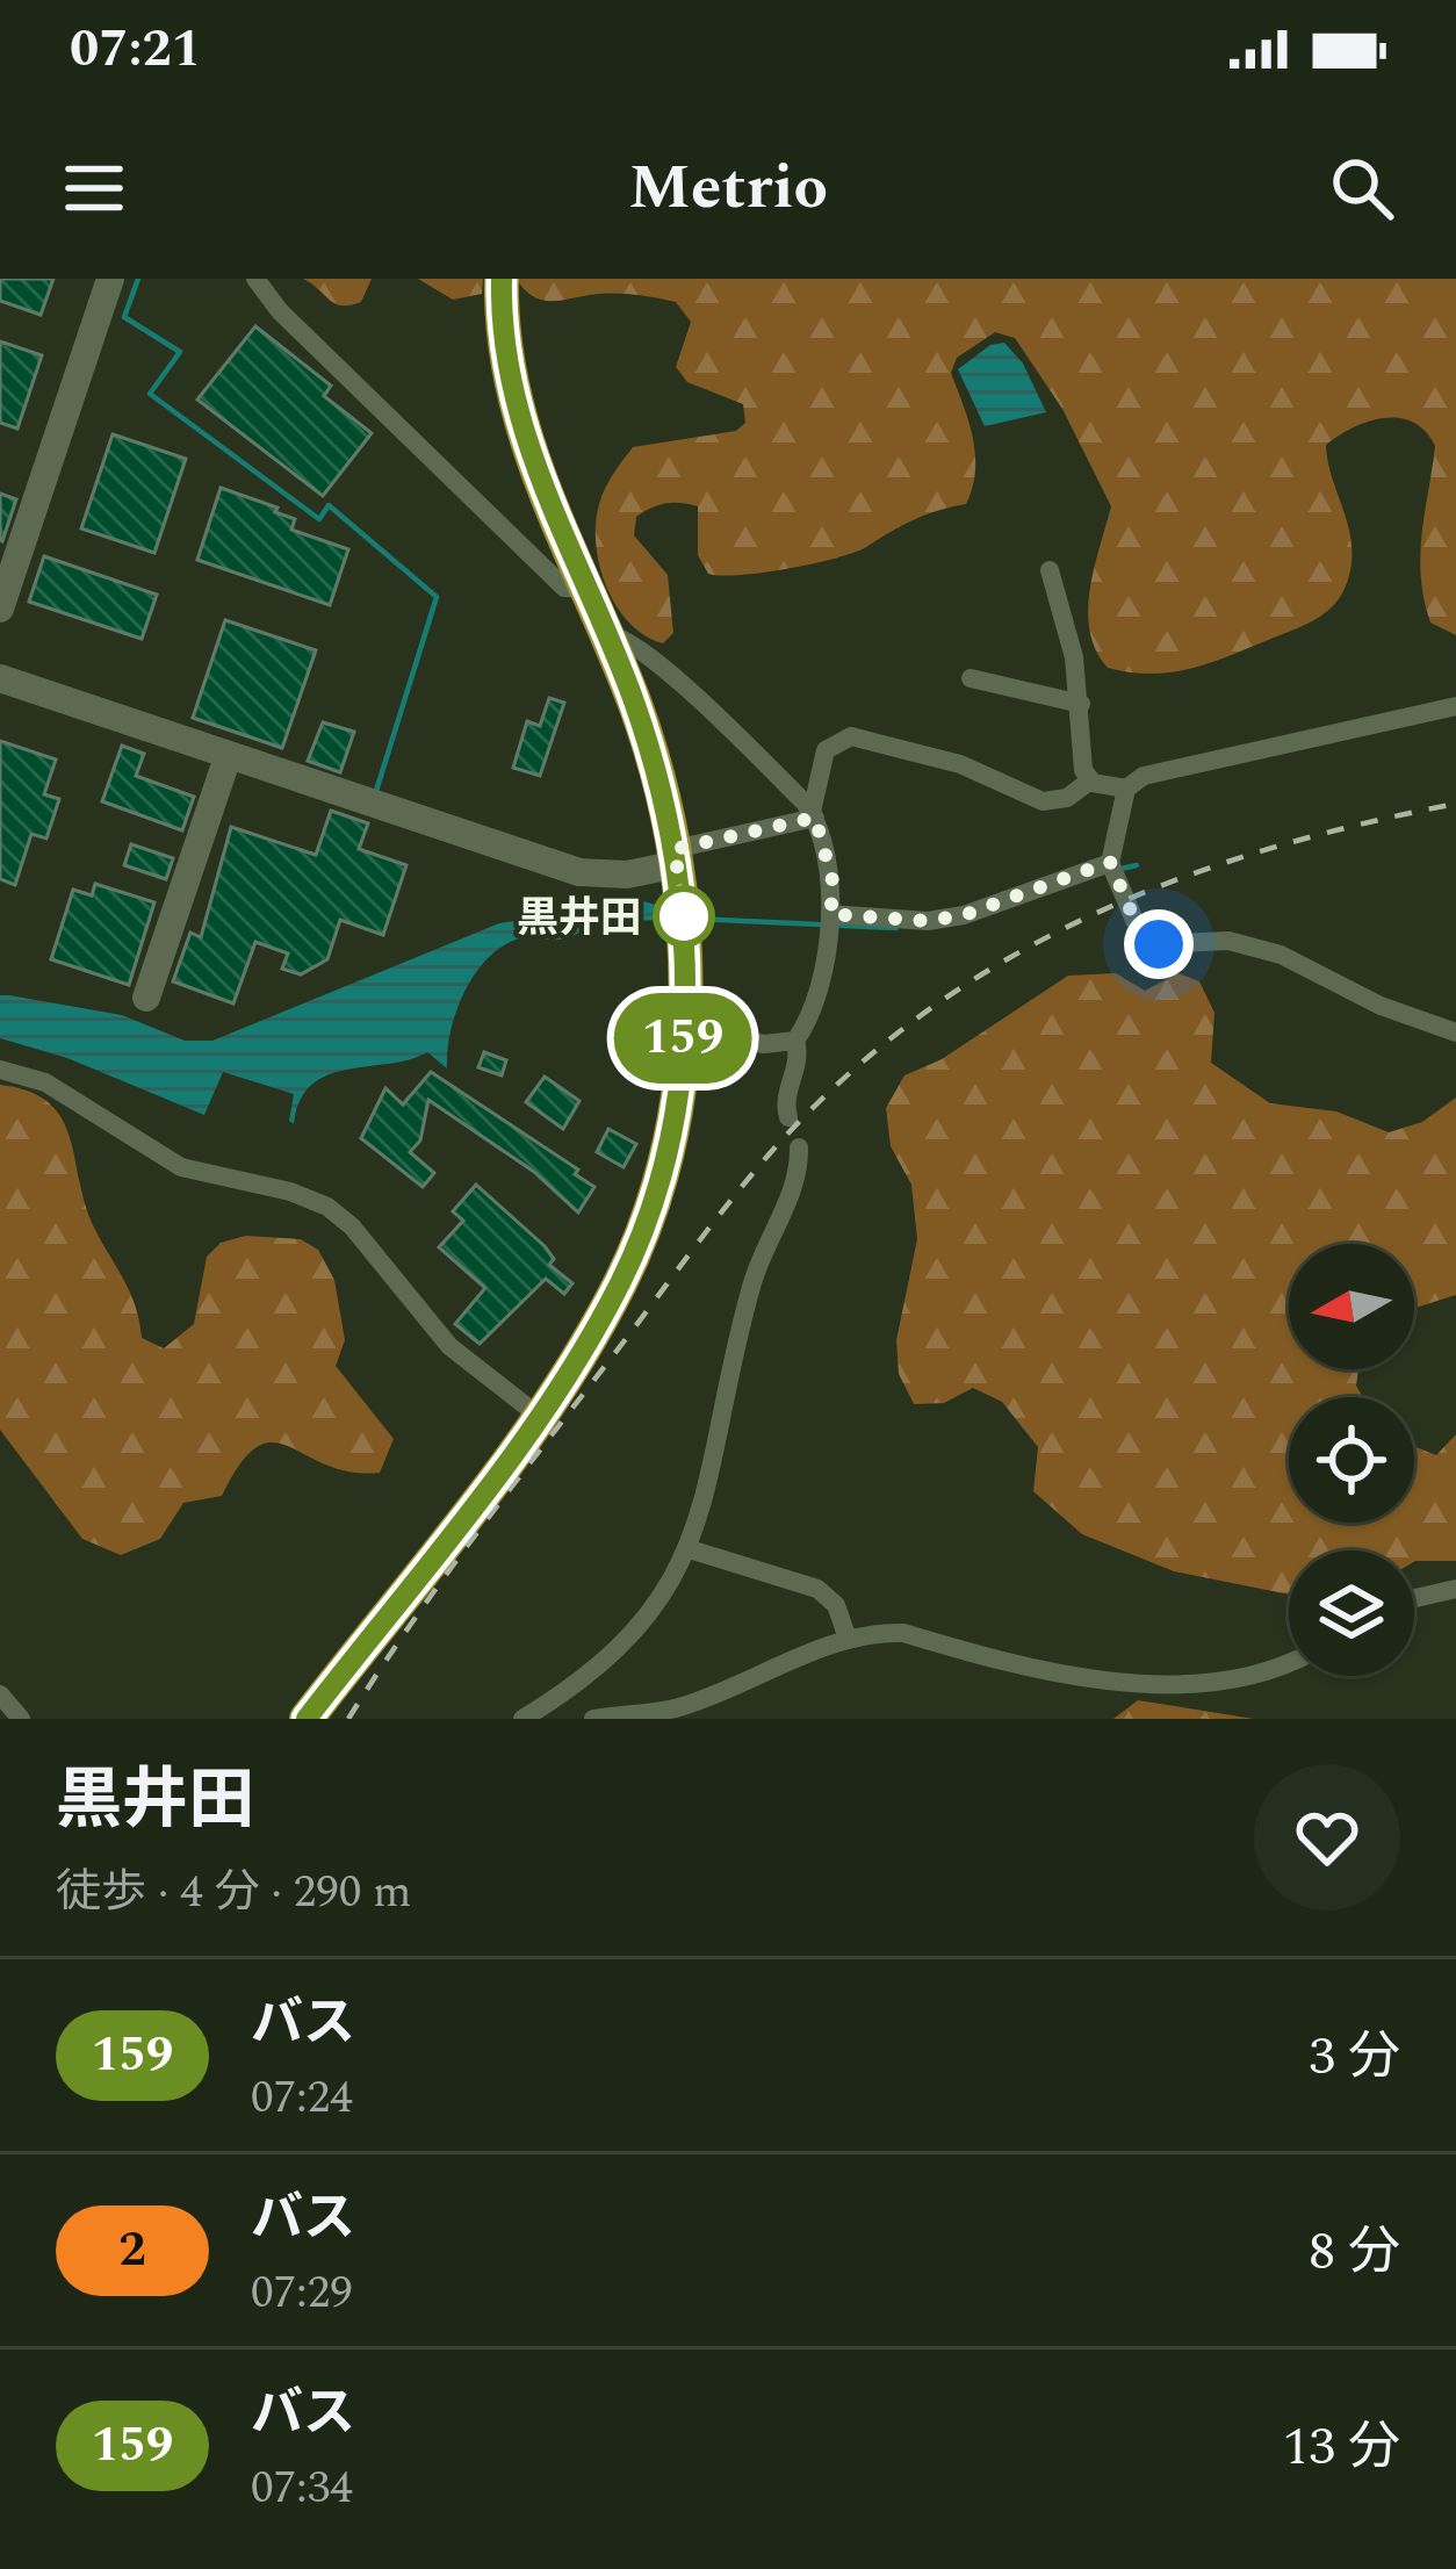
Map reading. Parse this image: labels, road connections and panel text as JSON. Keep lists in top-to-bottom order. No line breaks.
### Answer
{"places":["黒井田"],"lines":["bus line 159"],"north":"left","page":{"status":"07:21","header":"Metrio","on_map":"159","heading":["黒井田","徒歩 · 4 分 · 290 m"],"list":[{"mark":"159","name":"バス","note":"07:24","value":"3 分"},{"mark":"2","name":"バス","note":"07:29","value":"8 分"},{"mark":"159","name":"バス","note":"07:34","value":"13 分"}]}}
